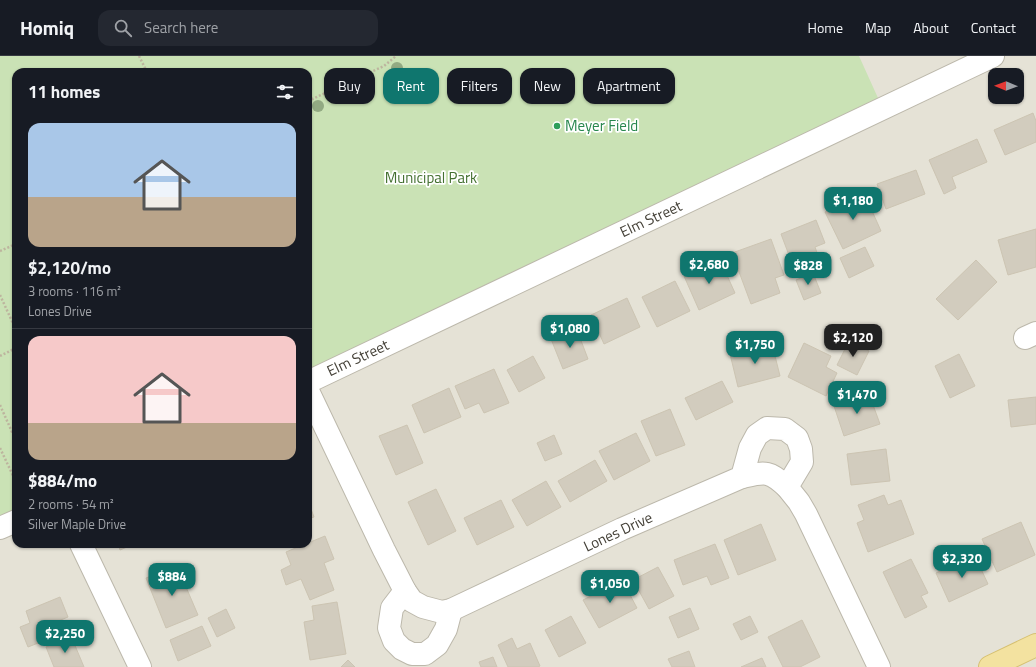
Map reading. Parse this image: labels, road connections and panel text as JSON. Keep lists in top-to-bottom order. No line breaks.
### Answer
{"streets":{"street":["Elm Street","Lones Drive"]},"parks":["Municipal Park"],"places":["Meyer Field"],"north":"left","page":{"header":"Homiq","search":"Search here","nav":["Home","Map","About","Contact"],"chip":["Buy","Rent","Filters","New","Apartment"],"heading":"11 homes","list":[{"name":"$2,120/mo","note":"3 rooms · 116 m² · Lones Drive"},{"name":"$884/mo","note":"2 rooms · 54 m² · Silver Maple Drive"}],"price":["$1,180","$2,680","$828","$1,080","$2,120","$1,750","$1,470","$2,320","$884","$1,050","$2,250"]}}
